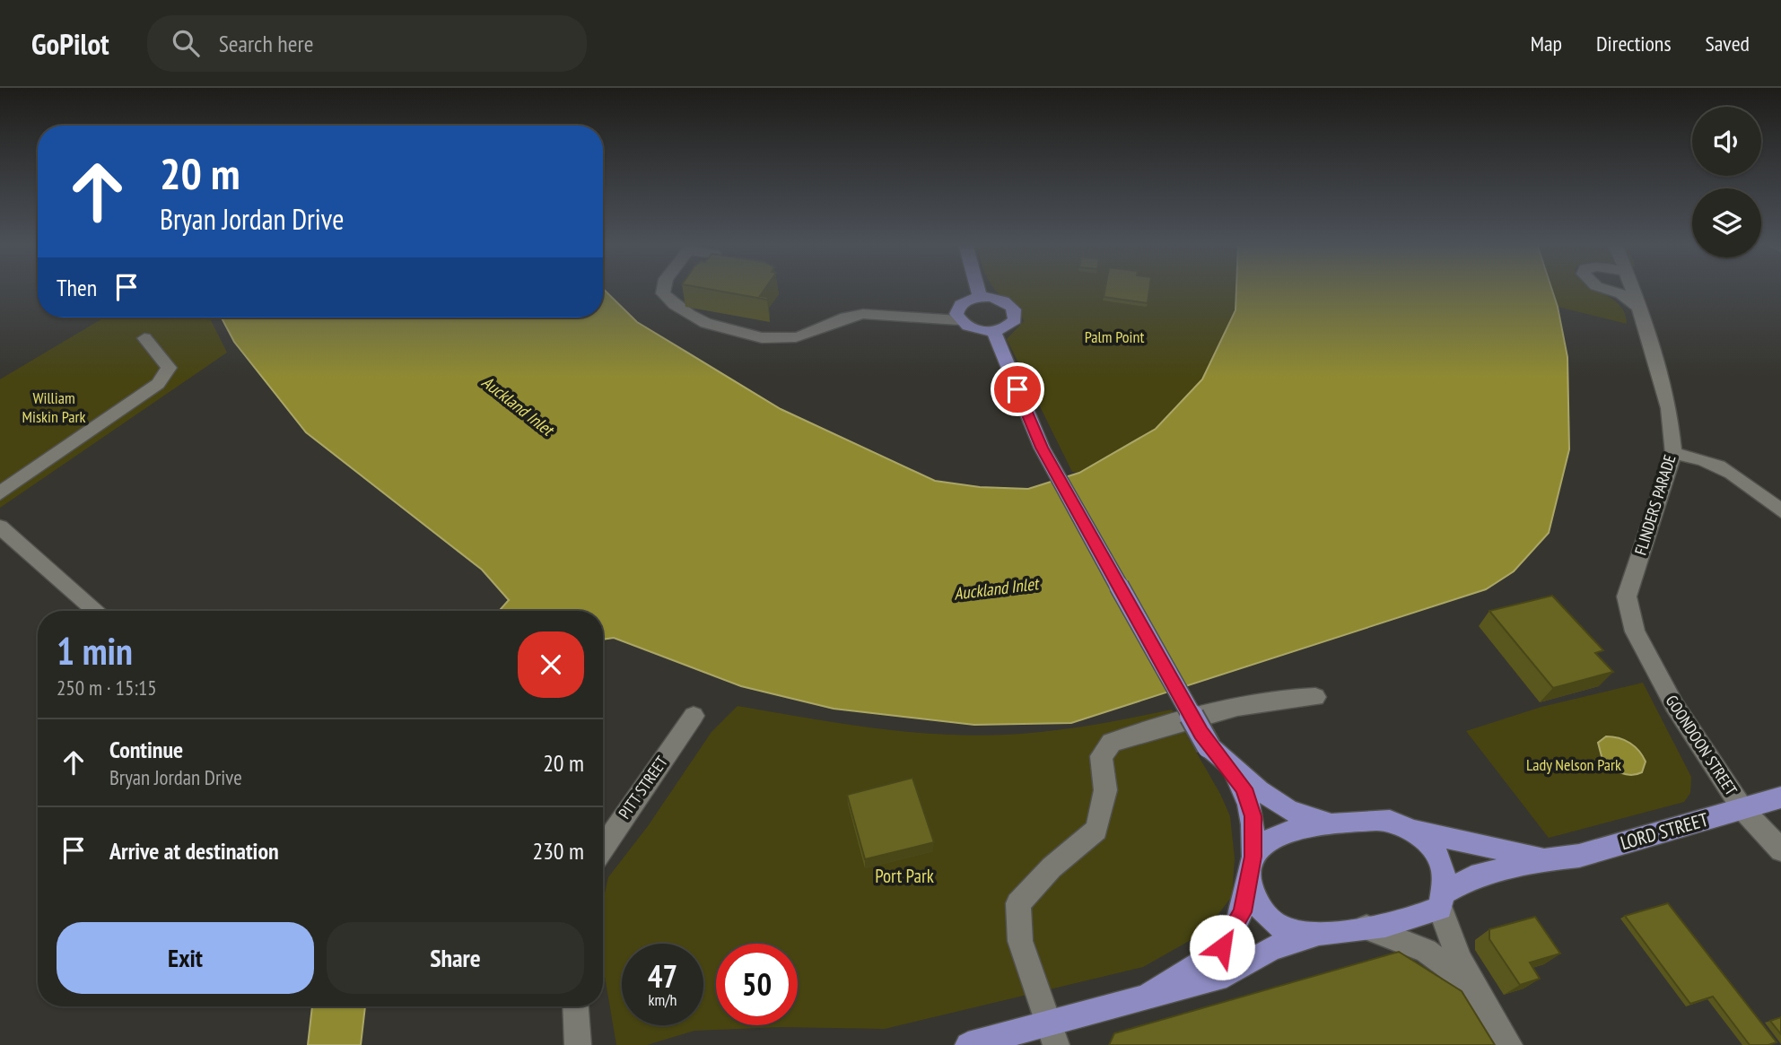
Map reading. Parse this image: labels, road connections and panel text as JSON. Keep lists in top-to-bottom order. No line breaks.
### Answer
{"streets":{"main road":["LORD STREET"],"street":["FLINDERS PARADE","GOONDOON STREET","PITT STREET"]},"crossings":[["FLINDERS PARADE","GOONDOON STREET"],["GOONDOON STREET","LORD STREET"]],"water":["Auckland Inlet"],"parks":["Palm Point","William Miskin Park","Lady Nelson Park","Port Park"],"page":{"header":"GoPilot","search":"Search here","nav":["Map","Directions","Saved"],"turn":["20 m","Bryan Jordan Drive"],"then":"Then","heading":["1 min","250 m · 15:15"],"list":[{"name":"Continue","note":"Bryan Jordan Drive","value":"20 m"},{"name":"Arrive at destination","value":"230 m"}],"buttons":["Exit","Share"],"speed":"47 km/h","limit":"50"}}
